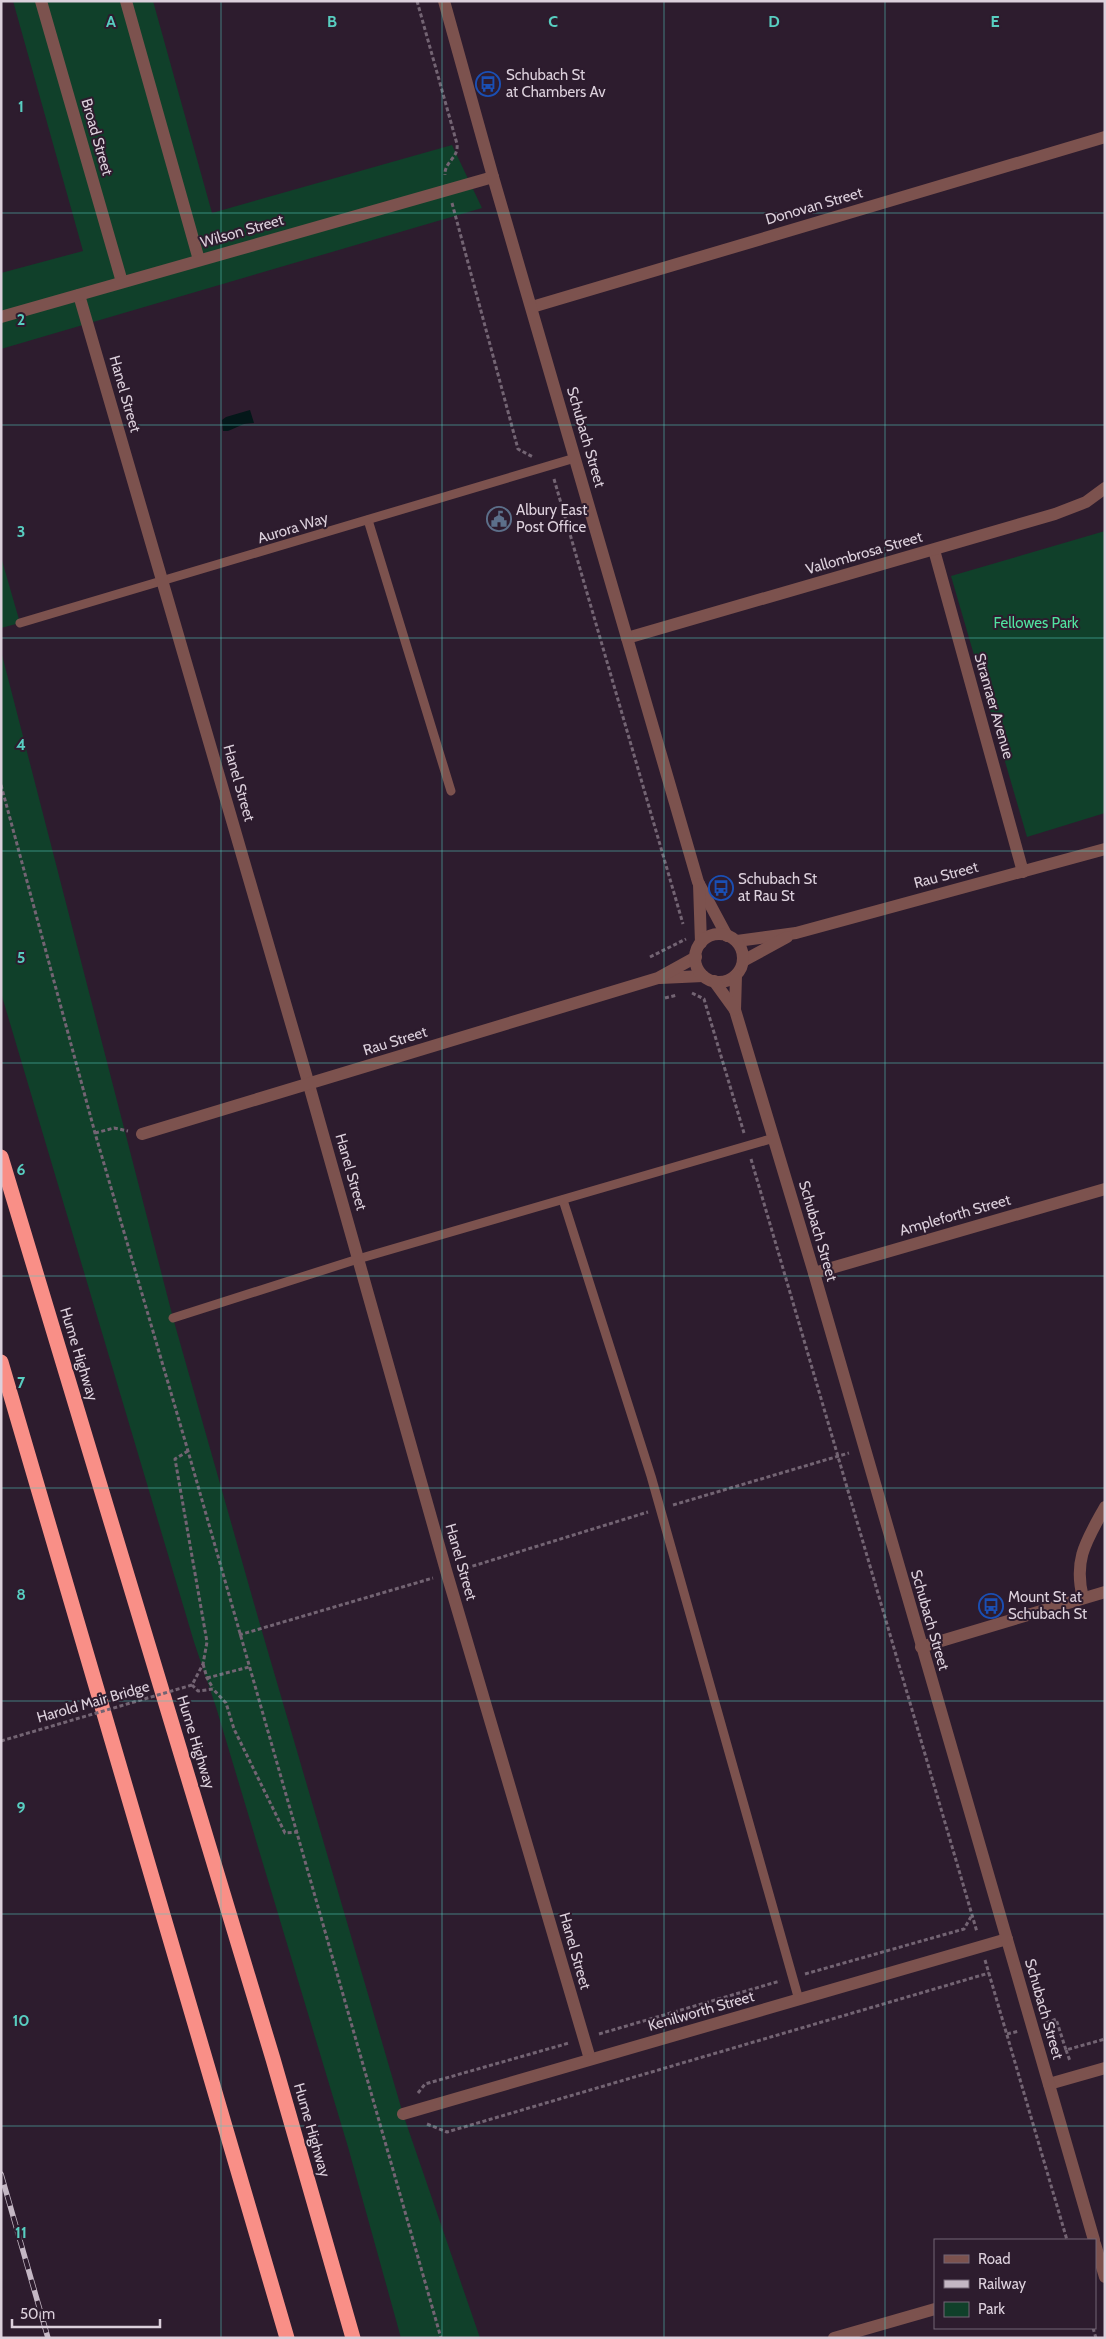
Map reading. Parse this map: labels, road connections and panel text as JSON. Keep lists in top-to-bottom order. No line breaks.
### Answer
{"streets":{"highway":["Hume Highway"],"street":["Broad Street","Donovan Street","Wilson Street","Hanel Street","Schubach Street","Vallombrosa Street","Stranraer Avenue","Rau Street","Ampleforth Street","Kenilworth Street"],"lane":["Aurora Way"],"path":["Harold Mair Bridge"]},"crossings":[["Broad Street","Wilson Street"],["Donovan Street","Schubach Street"],["Wilson Street","Hanel Street"],["Wilson Street","Schubach Street"],["Hanel Street","Aurora Way"],["Hanel Street","Rau Street"],["Hanel Street","Kenilworth Street"],["Schubach Street","Aurora Way"],["Schubach Street","Vallombrosa Street"],["Schubach Street","Rau Street"],["Schubach Street","Ampleforth Street"],["Schubach Street","Kenilworth Street"],["Vallombrosa Street","Stranraer Avenue"],["Stranraer Avenue","Rau Street"]],"parks":["Fellowes Park"],"places":{"bus stop":["Schubach St at Chambers Av","Schubach St at Rau St","Mount St at Schubach St"],"public building":["Albury East Post Office"]},"legend":["Road","Railway","Park"],"scale_bar":"50 m","grid":{"columns":["A","B","C","D","E"],"rows":["1","2","3","4","5","6","7","8","9","10","11"]}}
